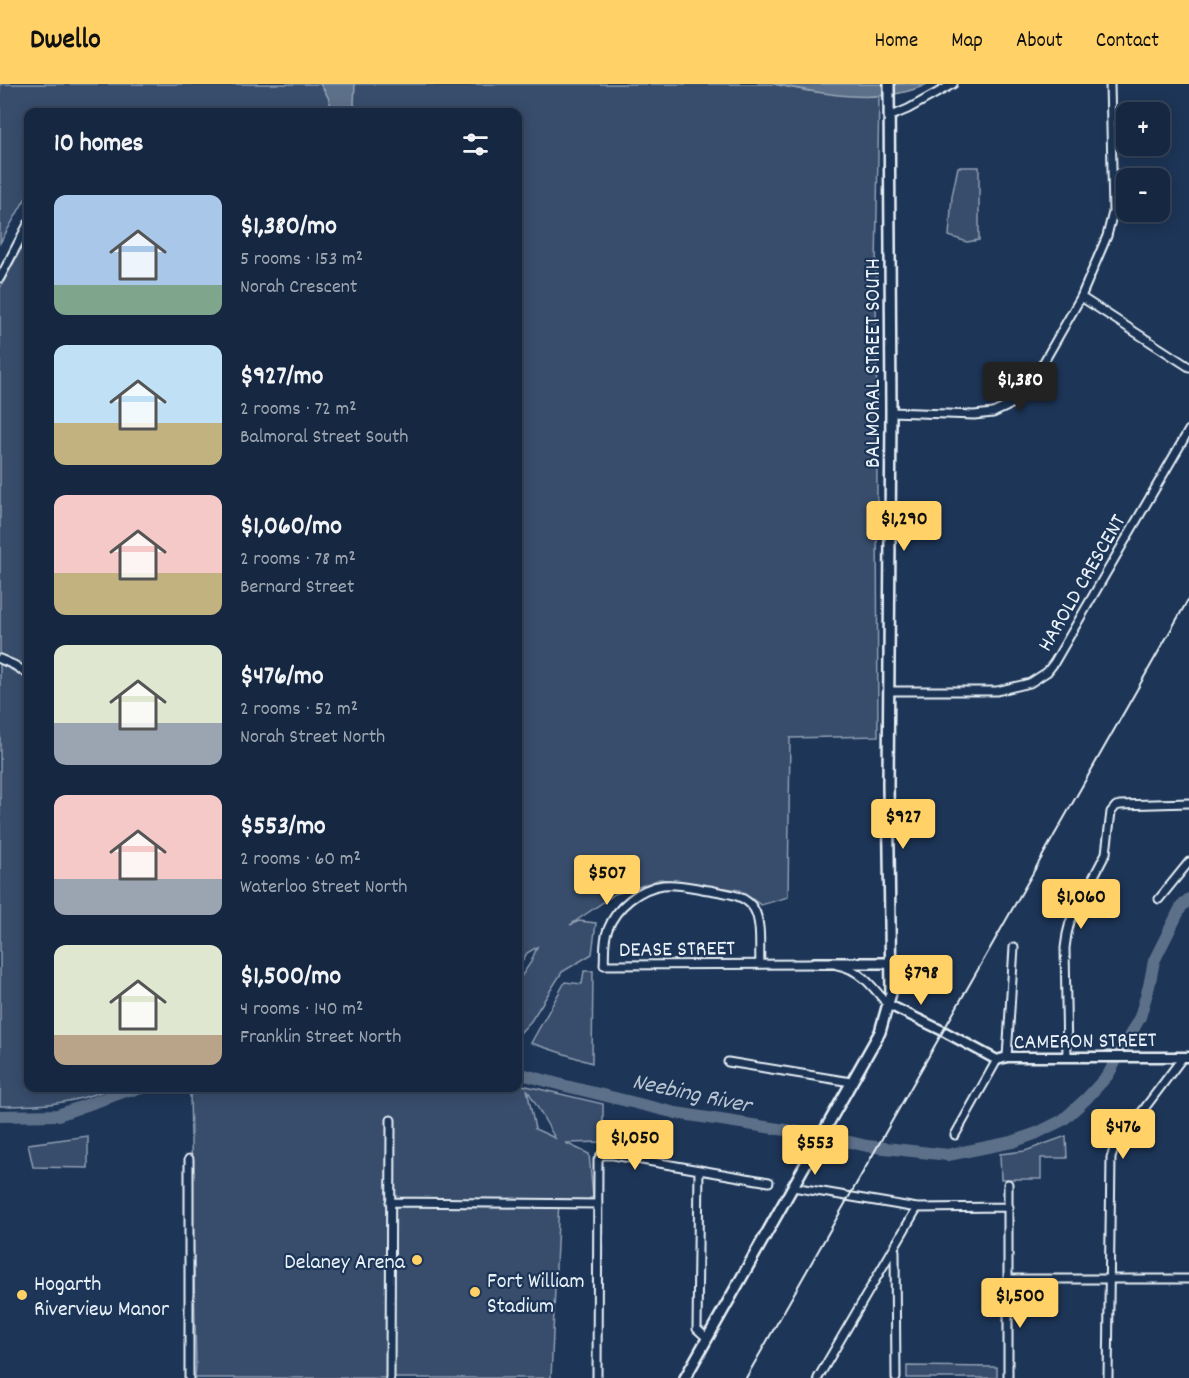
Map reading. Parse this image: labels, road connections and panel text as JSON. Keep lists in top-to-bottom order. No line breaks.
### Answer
{"streets":{"main road":["BALMORAL STREET SOUTH"],"street":["HAROLD CRESCENT","DEASE STREET","CAMERON STREET"]},"crossings":[["BALMORAL STREET SOUTH","HAROLD CRESCENT"],["BALMORAL STREET SOUTH","DEASE STREET"],["BALMORAL STREET SOUTH","CAMERON STREET"],["DEASE STREET","CAMERON STREET"]],"water":["Neebing River"],"places":["Delaney Arena","Fort William Stadium","Hogarth Riverview Manor"],"page":{"header":"Dwello","nav":["Home","Map","About","Contact"],"map_buttons":["+","−"],"heading":"10 homes","list":[{"name":"$1,380/mo","note":"5 rooms · 153 m² · Norah Crescent"},{"name":"$927/mo","note":"2 rooms · 72 m² · Balmoral Street South"},{"name":"$1,060/mo","note":"2 rooms · 78 m² · Bernard Street"},{"name":"$476/mo","note":"2 rooms · 52 m² · Norah Street North"},{"name":"$553/mo","note":"2 rooms · 60 m² · Waterloo Street North"},{"name":"$1,500/mo","note":"4 rooms · 140 m² · Franklin Street North"}],"price":["$1,380","$1,290","$927","$507","$1,060","$798","$476","$1,050","$553","$1,500"]}}
